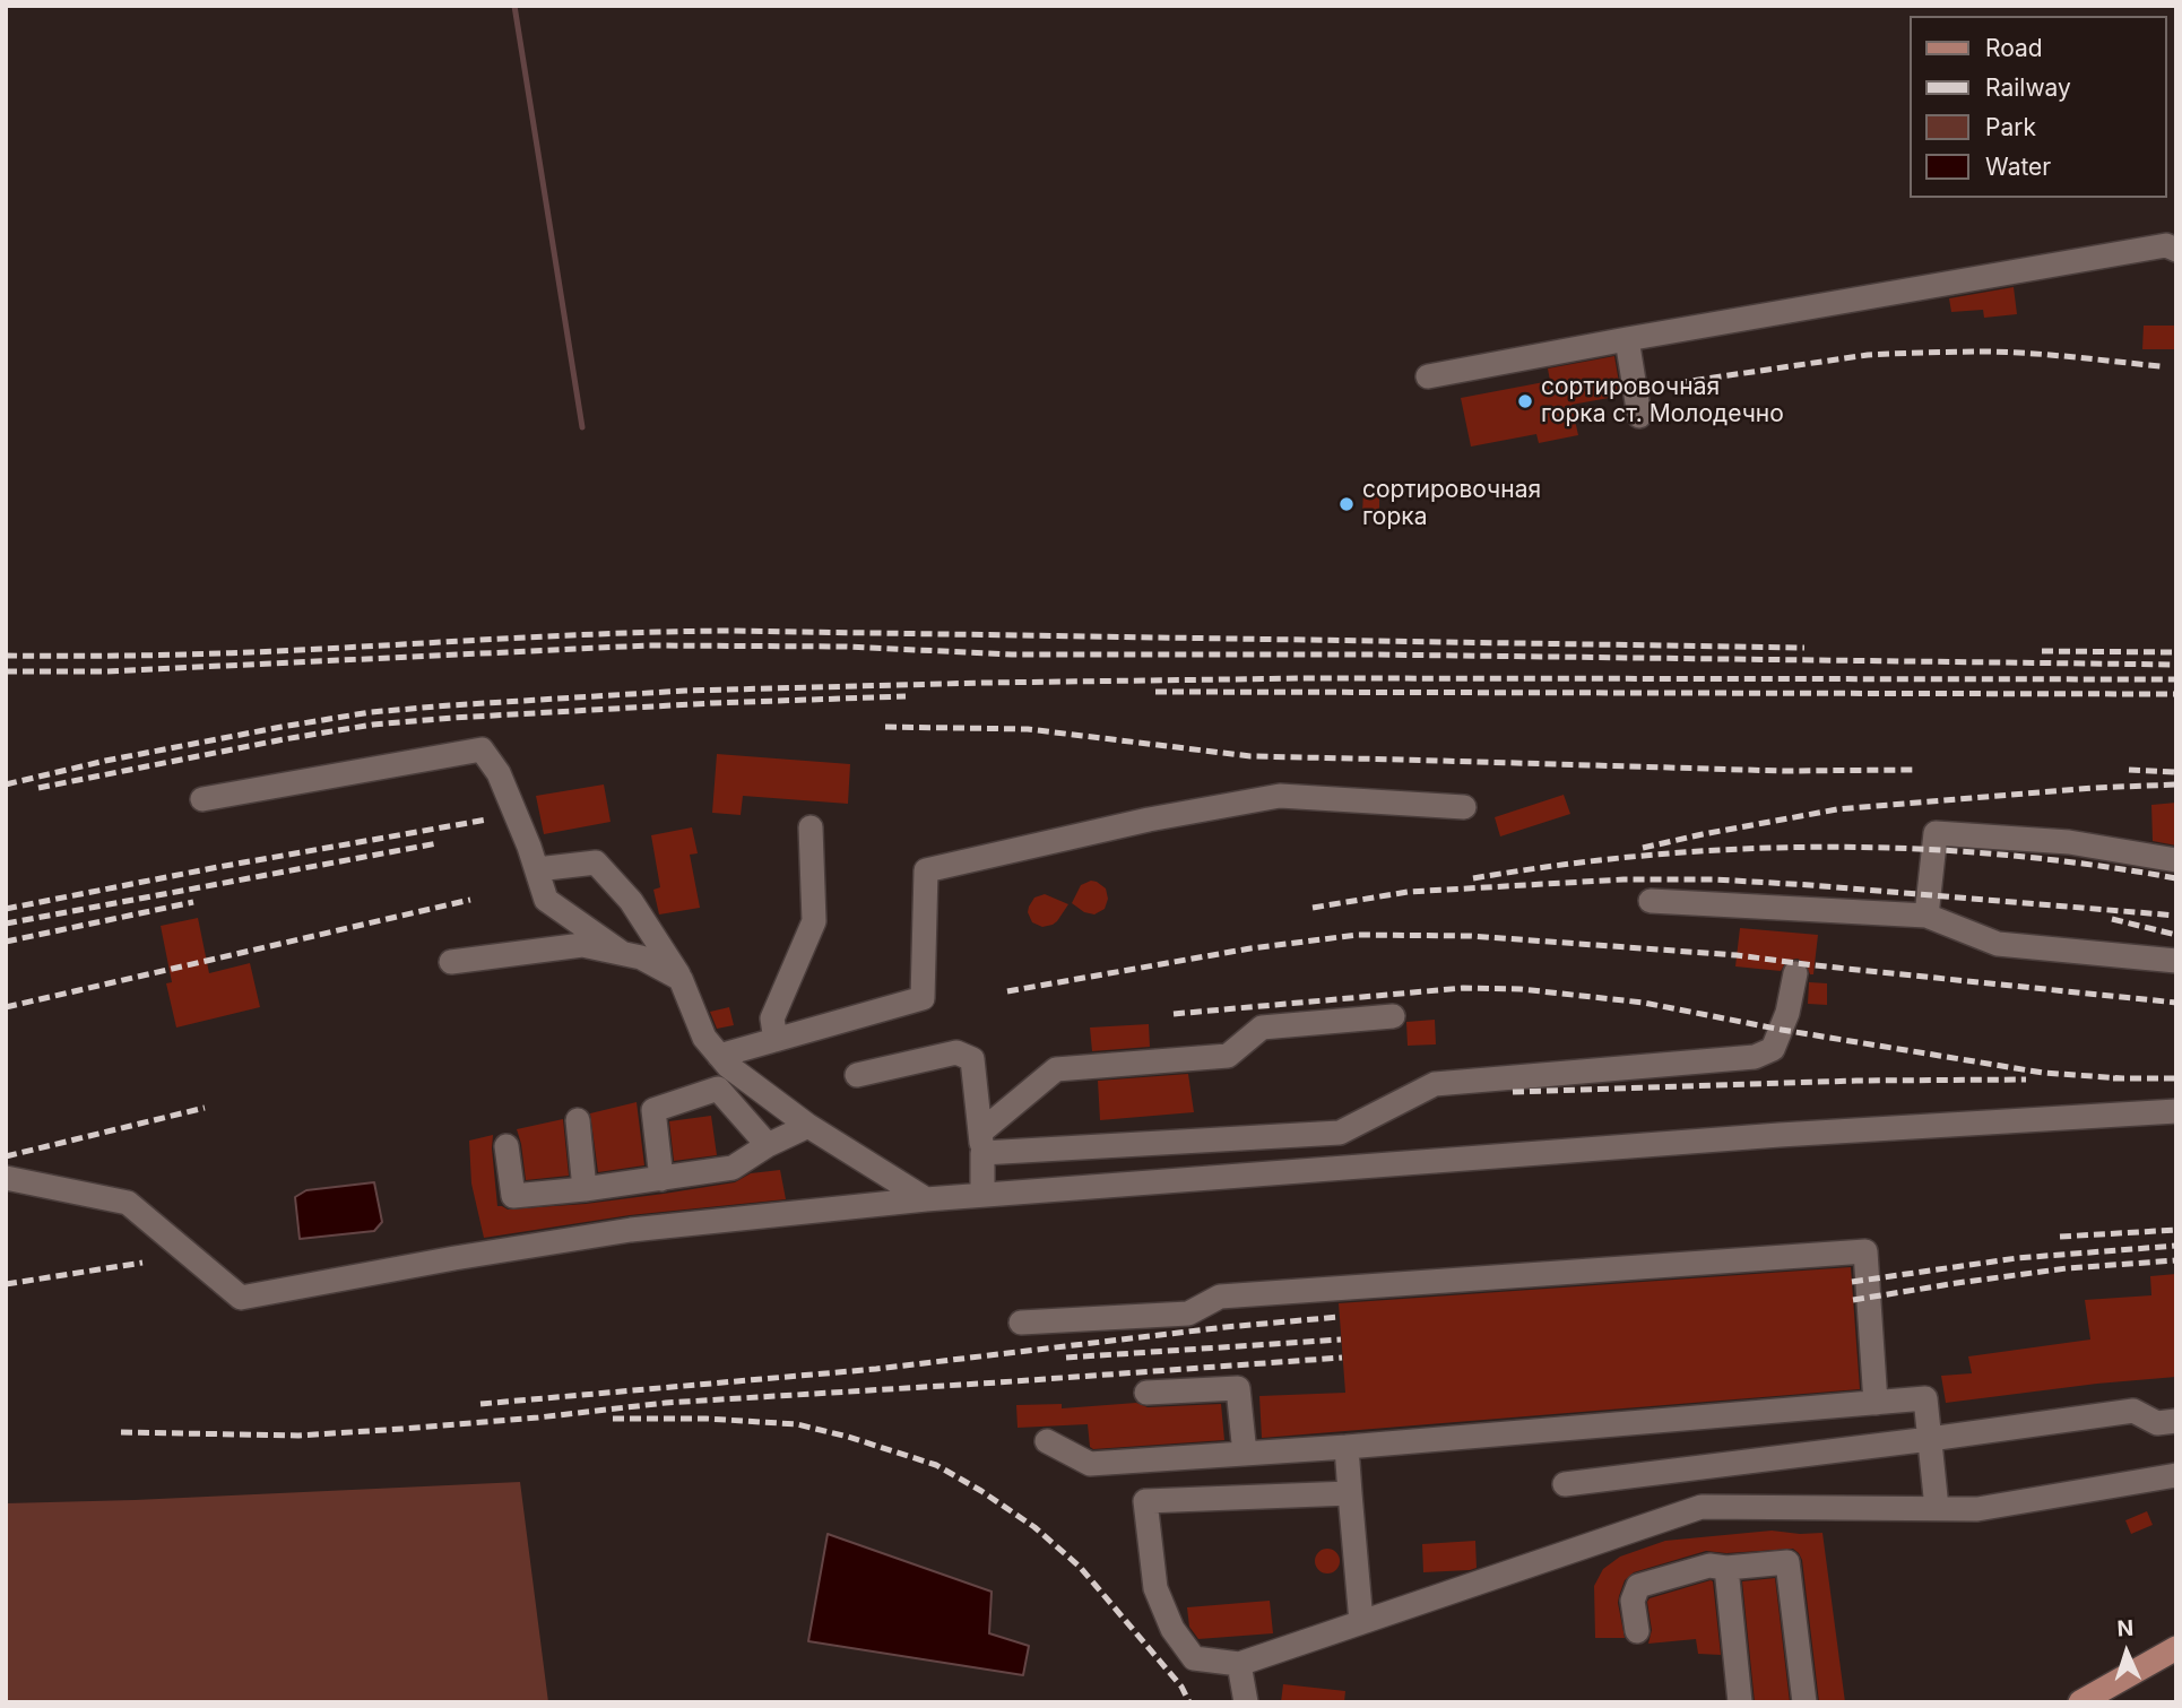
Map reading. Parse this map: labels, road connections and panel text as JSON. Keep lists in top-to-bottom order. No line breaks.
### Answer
{"places":["сортировочная горка ст. Молодечно","сортировочная горка"],"legend":["Road","Railway","Park","Water"],"north":"top"}
